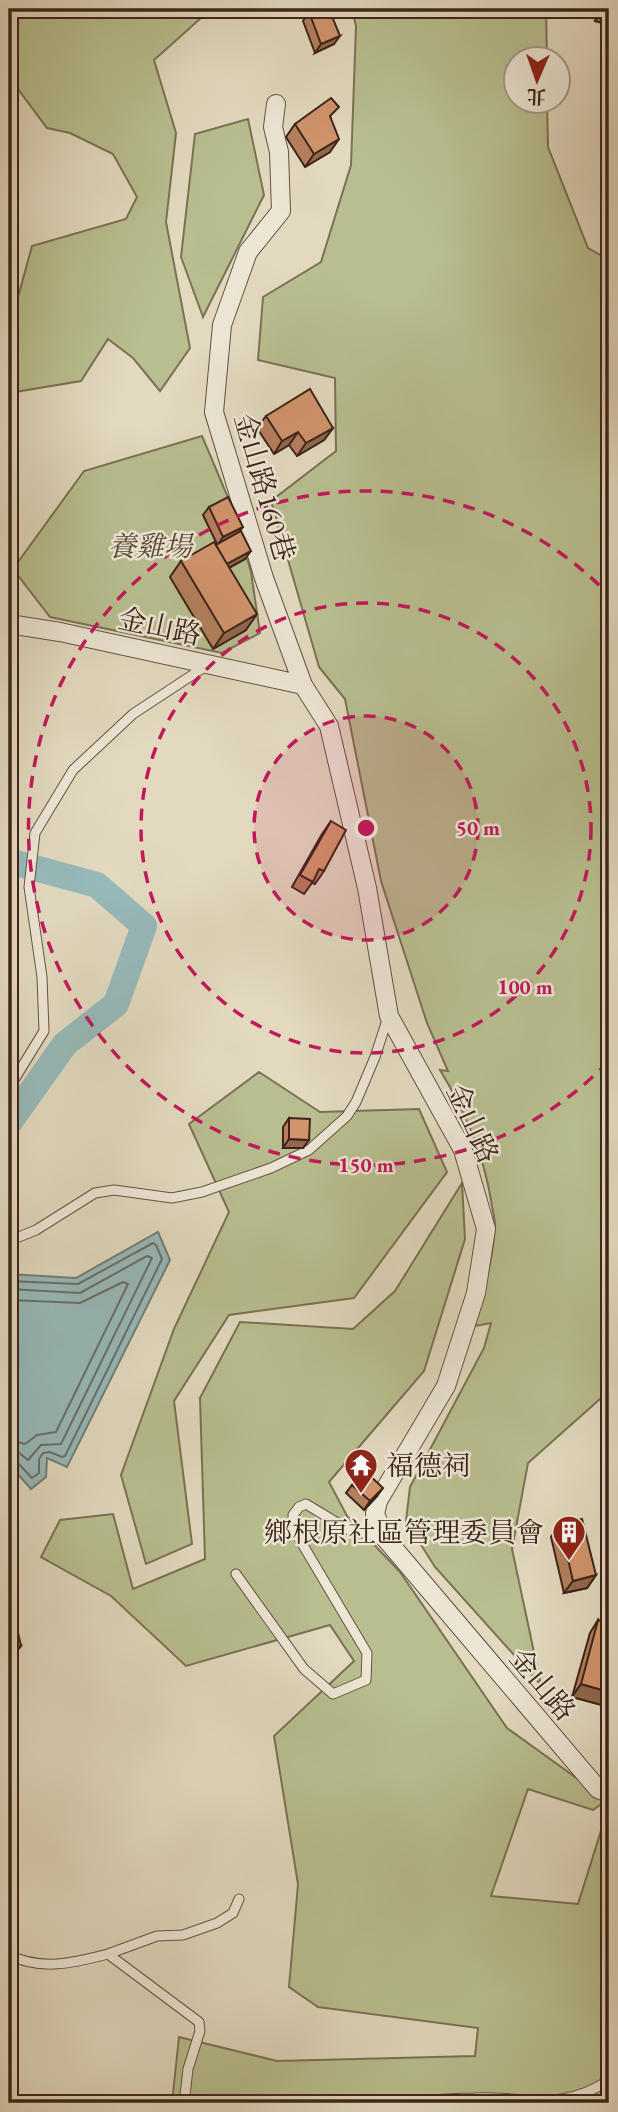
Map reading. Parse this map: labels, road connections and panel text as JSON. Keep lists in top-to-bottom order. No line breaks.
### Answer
{"streets":{"street":["金山路160巷","金山路"]},"crossings":[["金山路160巷","金山路"]],"parks":["養雞場"],"places":{"temple":["福德祠"],"building":["鄉根原社區管理委員會"]},"north":"bottom","rings":["50 m","100 m","150 m"]}
